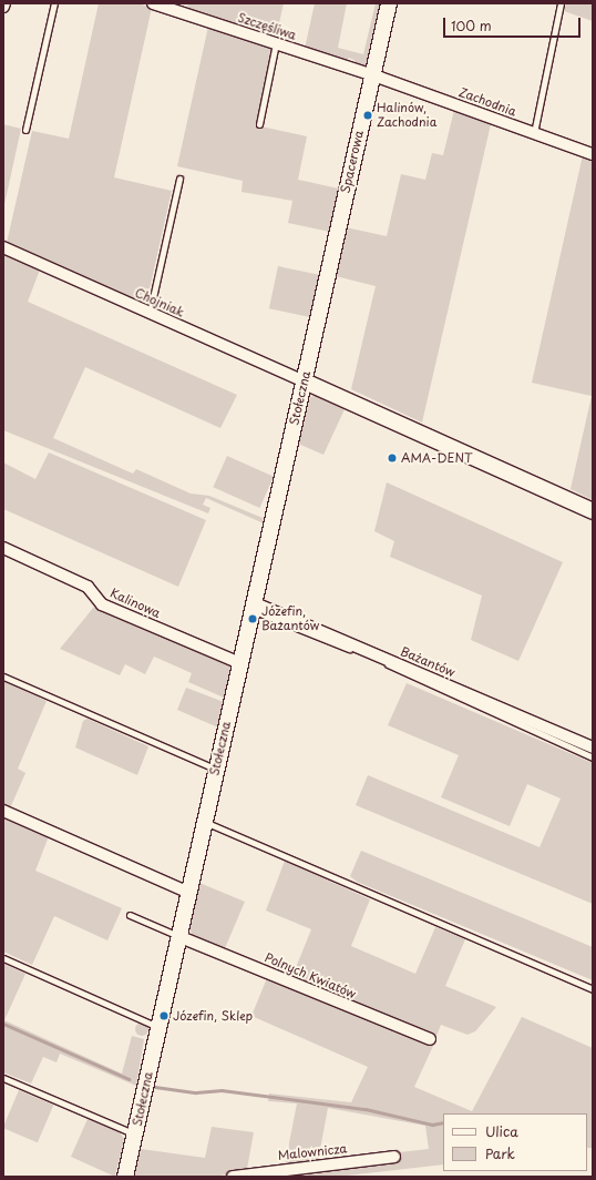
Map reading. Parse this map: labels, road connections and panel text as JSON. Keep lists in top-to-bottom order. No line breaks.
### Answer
{"streets":{"street":["Szczęśliwa","Zachodnia","Spacerowa","Chojniak","Stołeczna","Kalinowa","Bażantów","Polnych Kwiatów","Malownicza"]},"crossings":[["Szczęśliwa","Zachodnia"],["Szczęśliwa","Spacerowa"],["Zachodnia","Spacerowa"],["Spacerowa","Stołeczna"],["Chojniak","Stołeczna"],["Stołeczna","Kalinowa"],["Stołeczna","Bażantów"],["Stołeczna","Polnych Kwiatów"]],"places":["Halinów, Zachodnia","AMA-DENT","Józefin, Bażantów","Józefin, Sklep"],"legend":["Ulica","Park"],"scale_bar":"100 m"}
